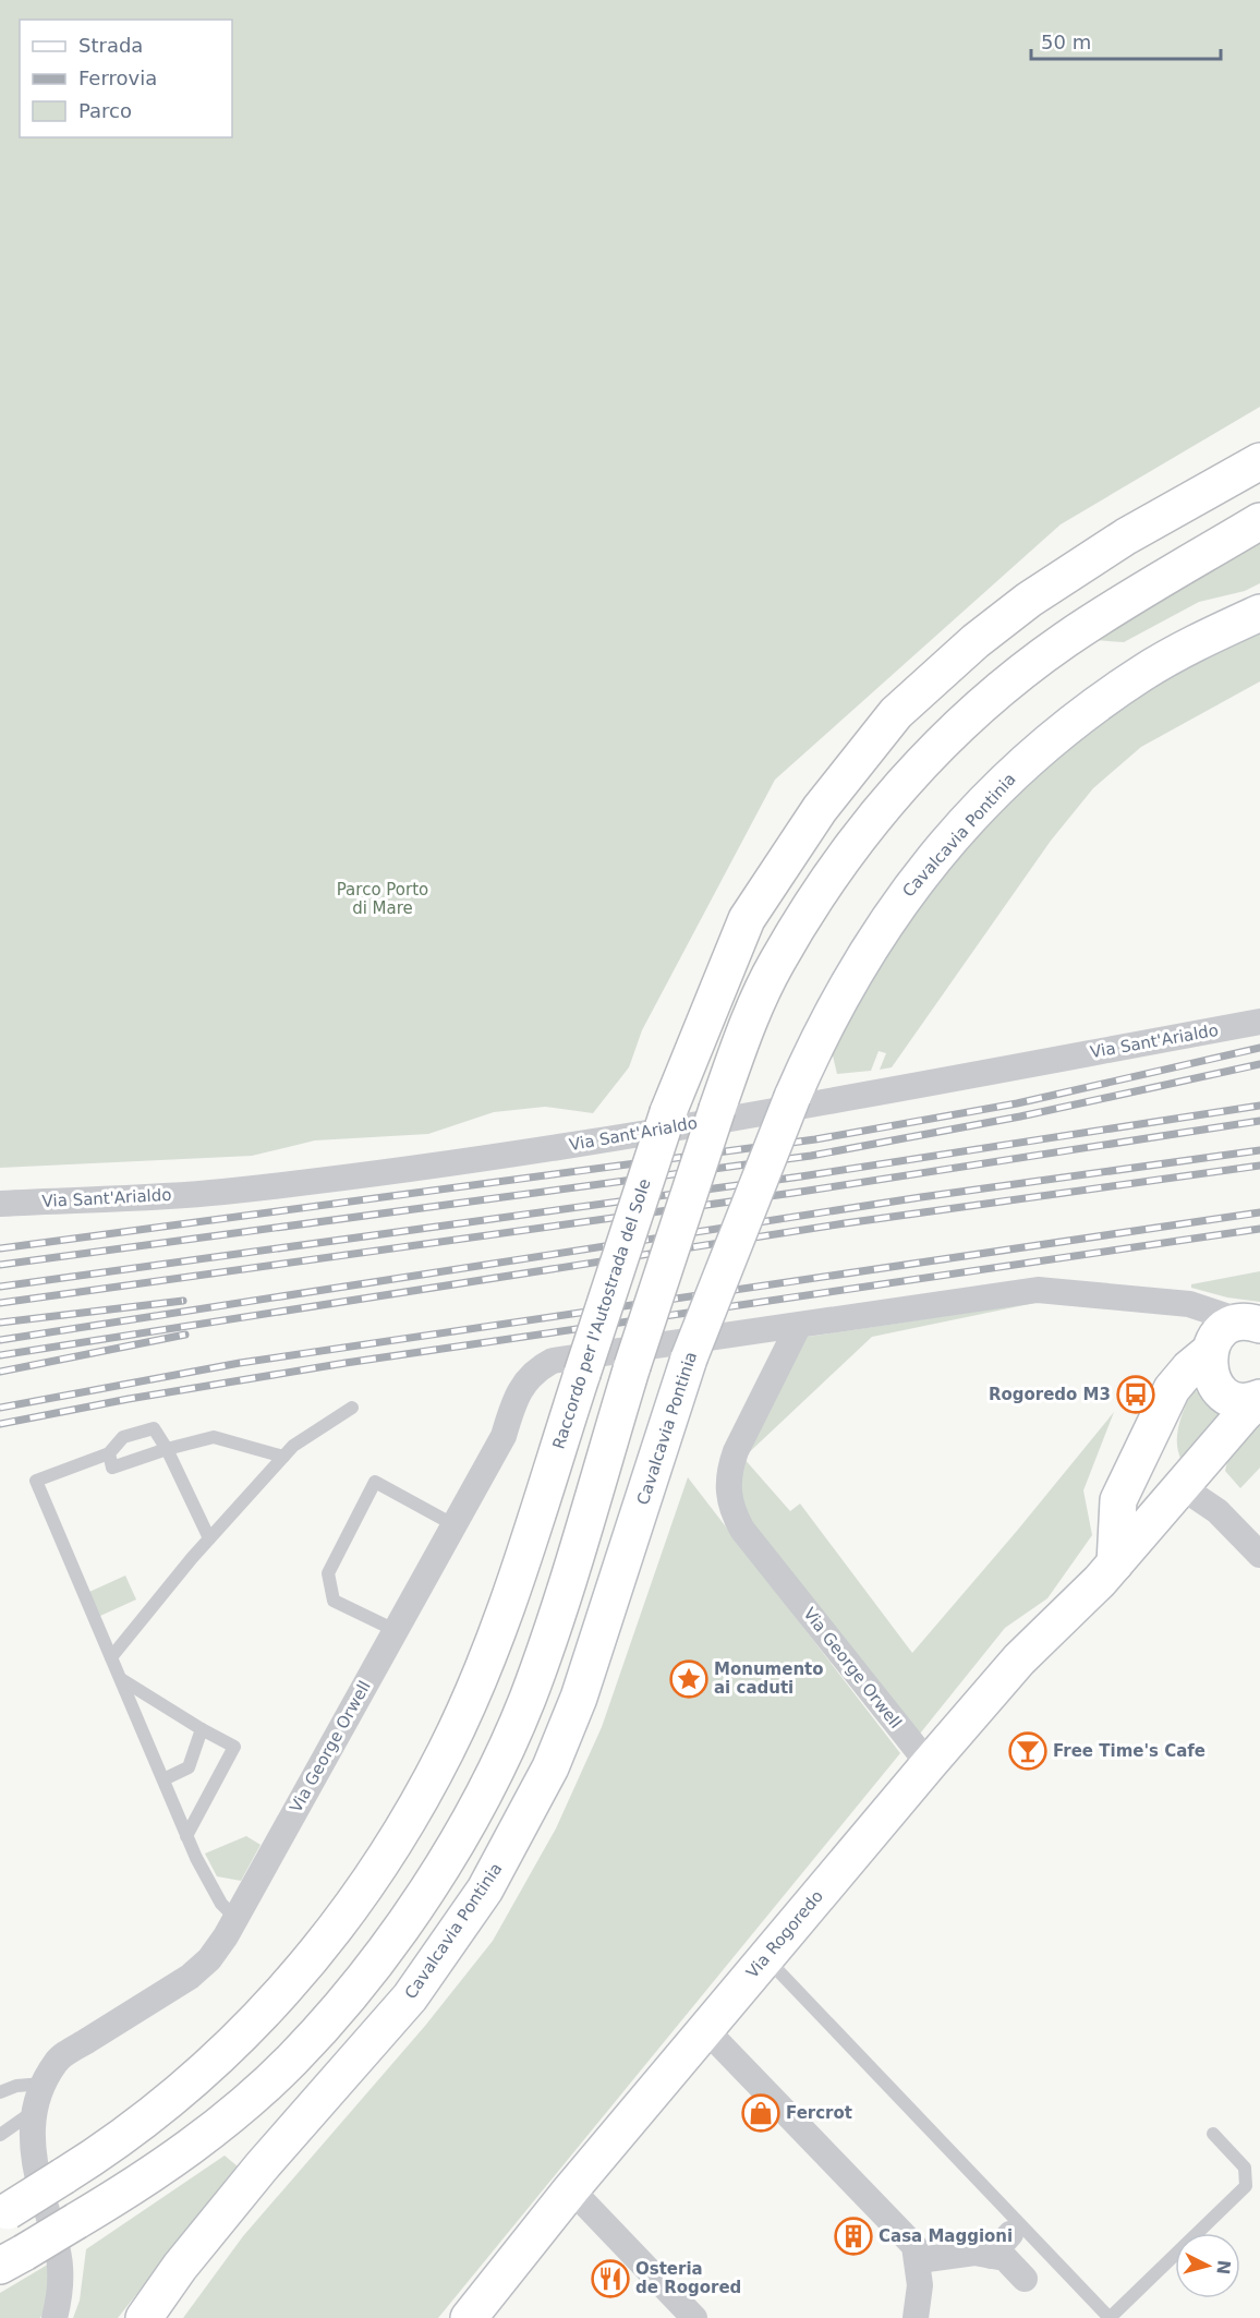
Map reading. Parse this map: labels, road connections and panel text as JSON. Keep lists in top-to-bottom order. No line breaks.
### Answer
{"streets":{"main road":["Cavalcavia Pontinia","Raccordo per l'Autostrada del Sole","Via Rogoredo"],"street":["Via Sant'Arialdo","Via George Orwell"]},"crossings":[["Via George Orwell","Via Rogoredo"]],"parks":["Parco Porto di Mare"],"places":{"bus stop":["Rogoredo M3"],"place":["Monumento ai caduti"],"bar":["Free Time's Cafe"],"shop":["Fercrot"],"building":["Casa Maggioni"],"restaurant":["Osteria de Rogored"]},"legend":["Strada","Ferrovia","Parco"],"scale_bar":"50 m","north":"right"}
